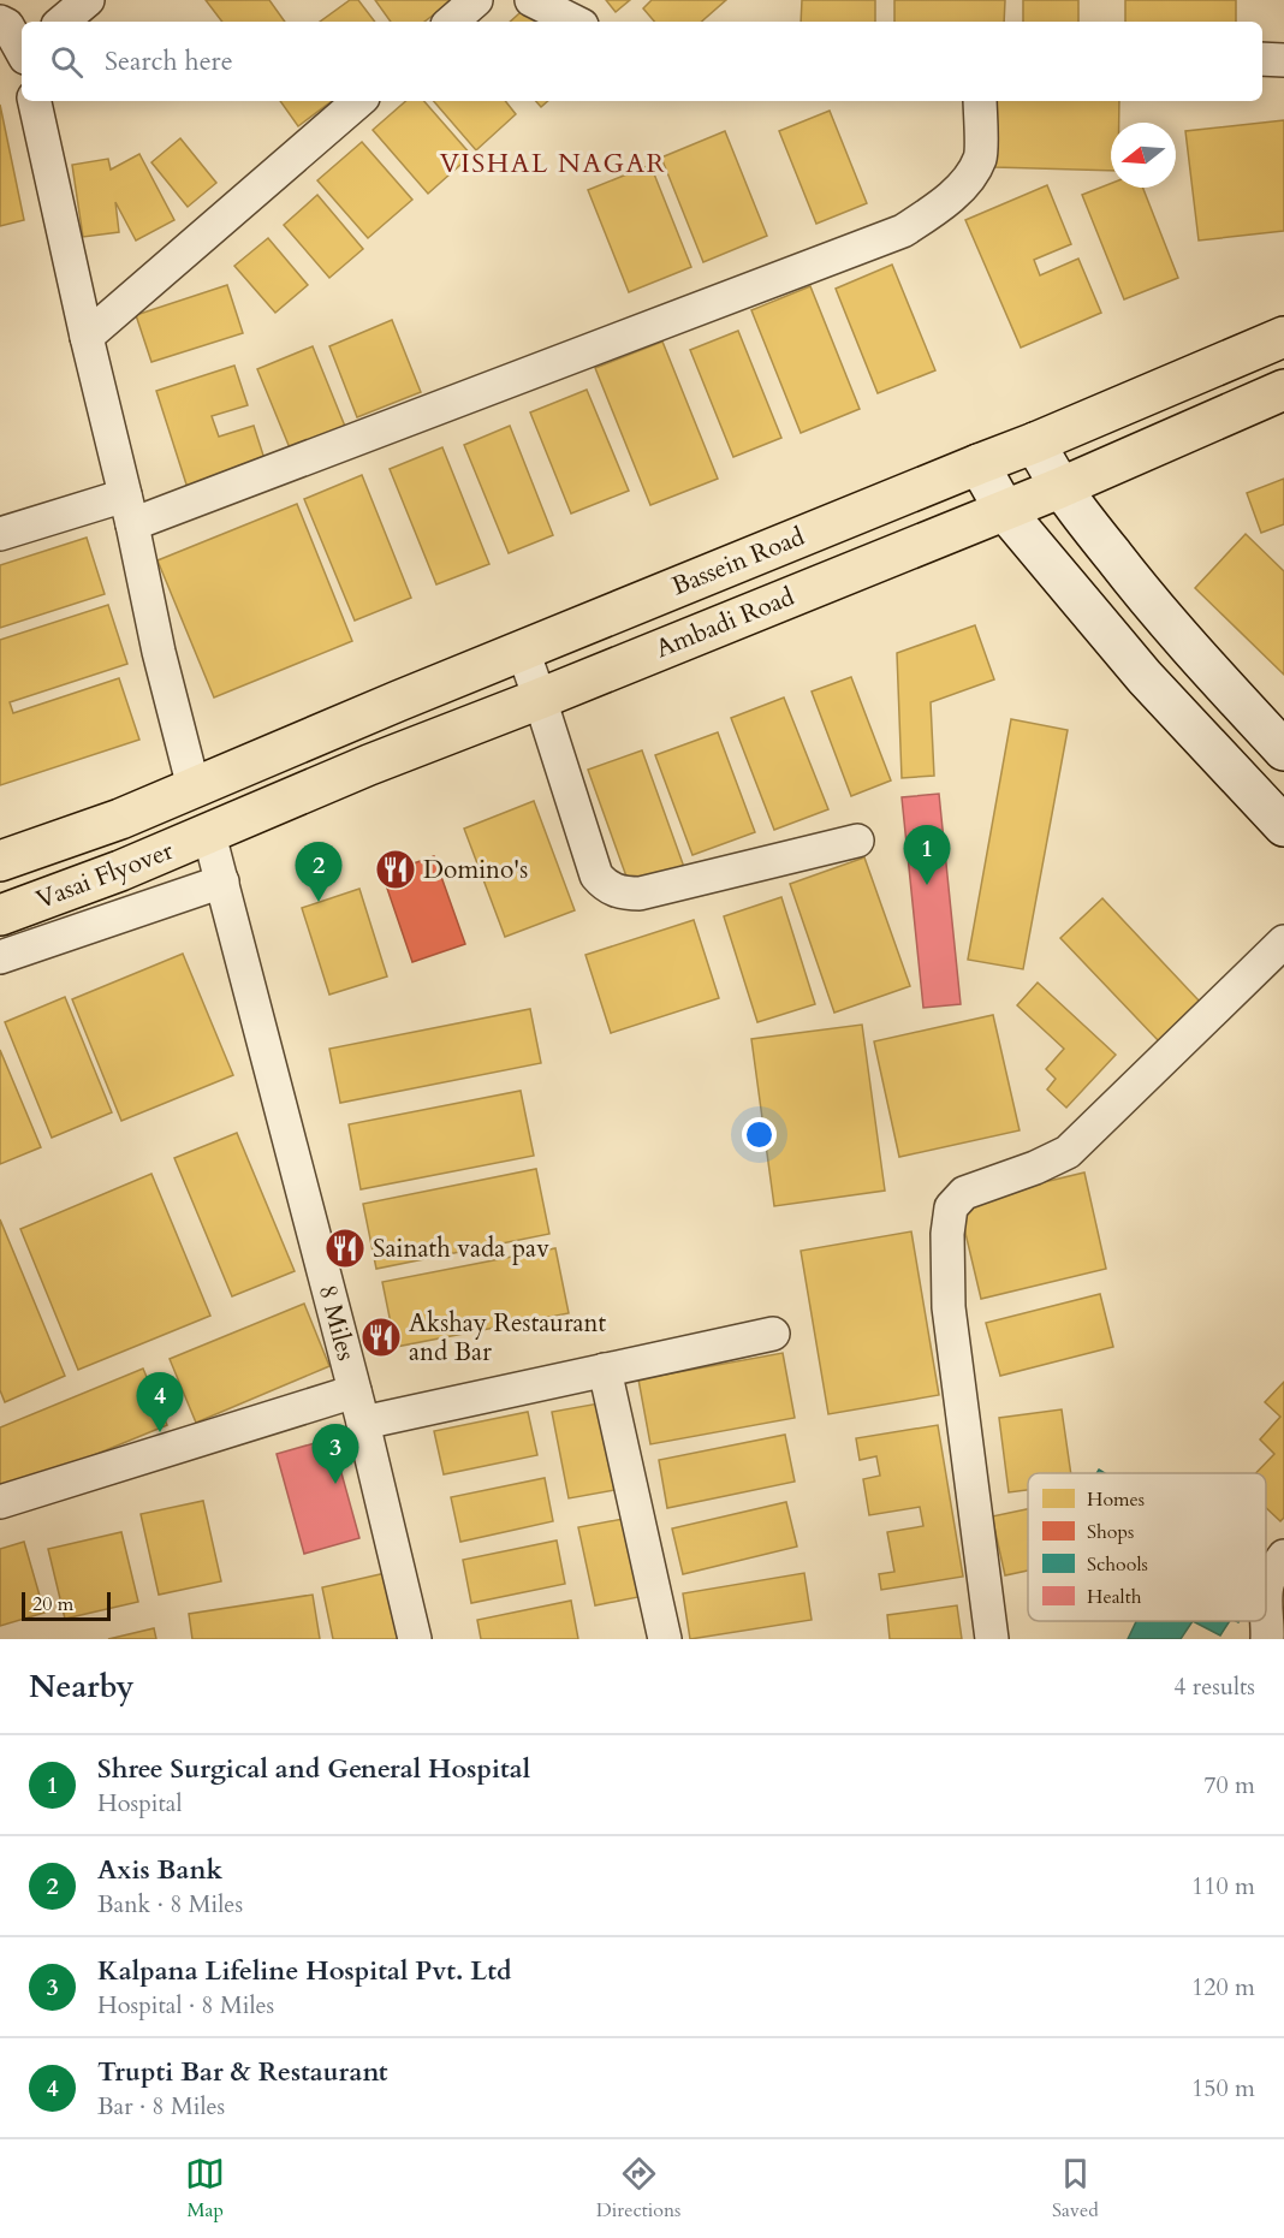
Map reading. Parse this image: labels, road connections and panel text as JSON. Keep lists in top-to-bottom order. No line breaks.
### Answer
{"streets":{"main road":["Bassein Road","Ambadi Road","Vasai Flyover"],"street":["8 Miles"]},"crossings":[["Bassein Road","Vasai Flyover"],["Ambadi Road","Vasai Flyover"]],"districts":["VISHAL NAGAR"],"places":{"restaurant":["Domino's","Sainath vada pav","Akshay Restaurant and Bar"]},"legend":["Homes","Shops","Schools","Health"],"scale_bar":"20 m","north":"left","page":{"search":"Search here","pins":["1","2","4","3"],"scale":"20 m","heading":["Nearby","4 results"],"list":[{"mark":"1","name":"Shree Surgical and General Hospital","note":"Hospital","value":"70 m"},{"mark":"2","name":"Axis Bank","note":"Bank · 8 Miles","value":"110 m"},{"mark":"3","name":"Kalpana Lifeline Hospital Pvt. Ltd","note":"Hospital · 8 Miles","value":"120 m"},{"mark":"4","name":"Trupti Bar & Restaurant","note":"Bar · 8 Miles","value":"150 m"}],"nav":["Map","Directions","Saved"]}}
